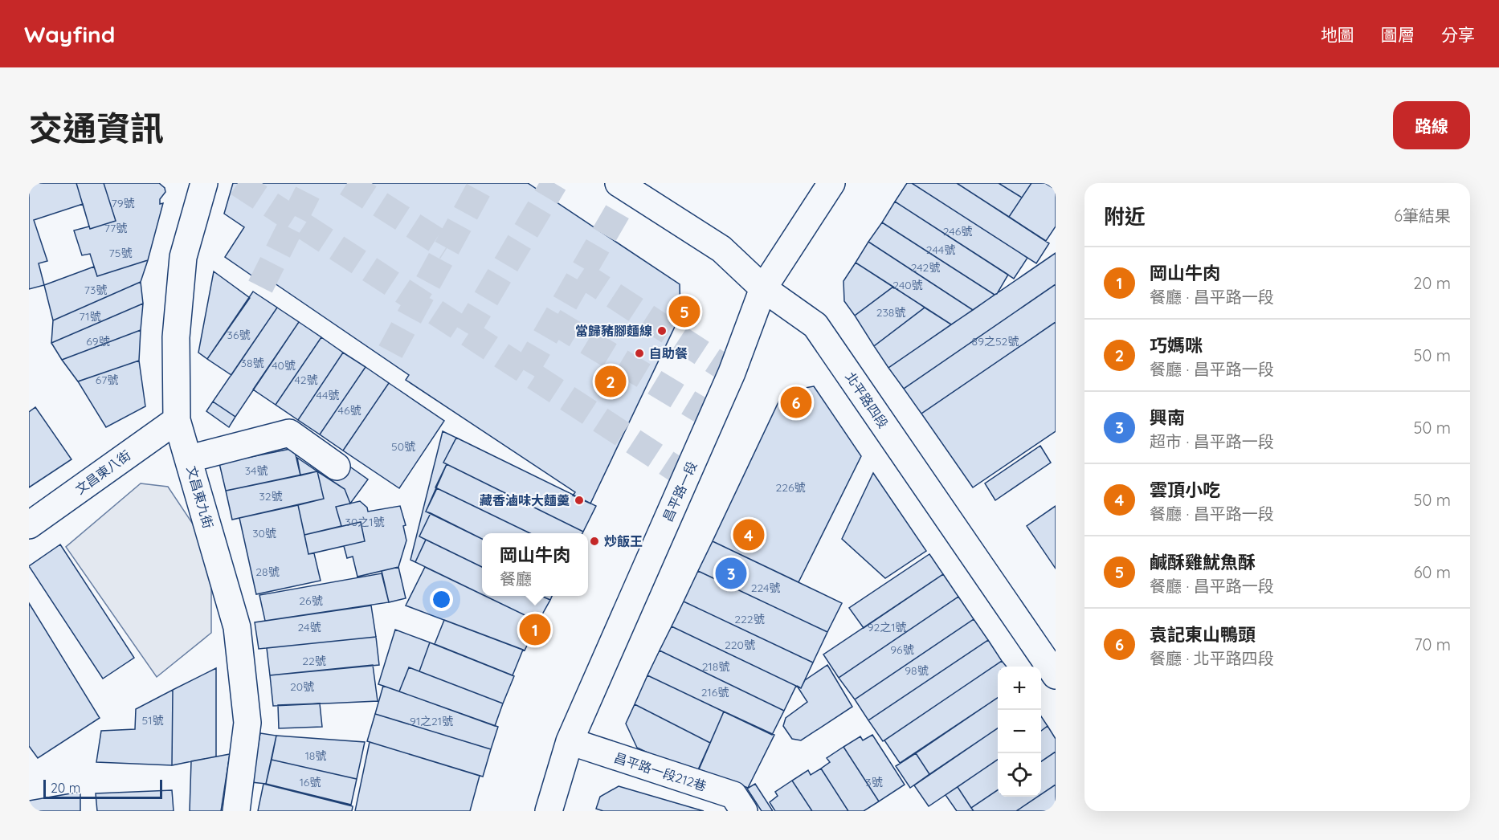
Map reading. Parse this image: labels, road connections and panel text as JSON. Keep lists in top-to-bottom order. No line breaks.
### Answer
{"streets":{"street":["北平路四段","文昌東八街","昌平路一段","文昌東九街","昌平路一段212巷"]},"crossings":[["北平路四段","昌平路一段"],["文昌東八街","文昌東九街"],["昌平路一段","昌平路一段212巷"]],"places":["當歸豬腳麵線","自助餐","藏香滷味大麵羹","炒飯王"],"house_numbers":["79號","77號","246號","244號","75號","242號","240號","73號","238號","71號","36號","69號","89之52號","38號","40號","67號","42號","44號","46號","50號","34號","226號","32號","30之1號","30號","28號","224號","26號","222號","24號","92之1號","220號","96號","22號","218號","98號","20號","216號","51號","91之21號","18號","16號","3號"],"scale_bar":"20 m","page":{"header":"Wayfind","nav":["地圖","圖層","分享"],"title":"交通資訊","buttons":"路線","heading":["附近","6筆結果"],"list":[{"mark":"1","name":"岡山牛肉","note":"餐廳 · 昌平路一段","value":"20 m"},{"mark":"2","name":"巧媽咪","note":"餐廳 · 昌平路一段","value":"50 m"},{"mark":"3","name":"興南","note":"超市 · 昌平路一段","value":"50 m"},{"mark":"4","name":"雲頂小吃","note":"餐廳 · 昌平路一段","value":"50 m"},{"mark":"5","name":"鹹酥雞魷魚酥","note":"餐廳 · 昌平路一段","value":"60 m"},{"mark":"6","name":"袁記東山鴨頭","note":"餐廳 · 北平路四段","value":"70 m"}],"pins":["5","2","6","4","3","1"],"popup":["岡山牛肉","餐廳"],"map_buttons":["+","−"],"scale":"20 m"}}
